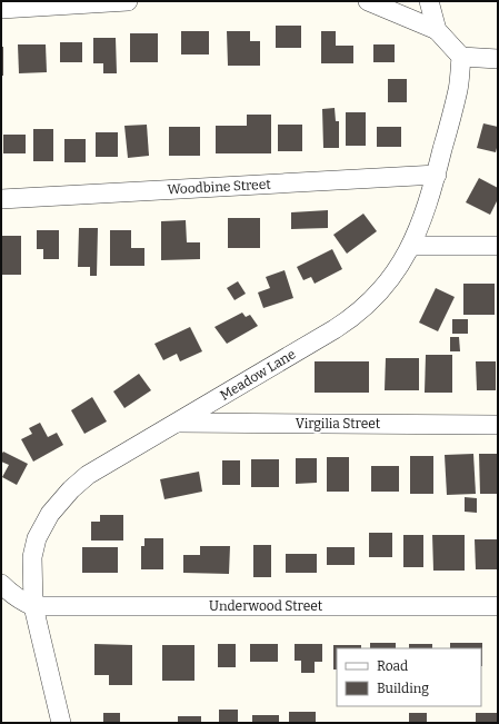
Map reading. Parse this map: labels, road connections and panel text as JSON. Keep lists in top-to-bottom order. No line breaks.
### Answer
{"streets":{"street":["Woodbine Street","Meadow Lane","Virgilia Street","Underwood Street"]},"crossings":[["Woodbine Street","Meadow Lane"],["Meadow Lane","Virgilia Street"],["Meadow Lane","Underwood Street"]],"legend":["Road","Building"]}
